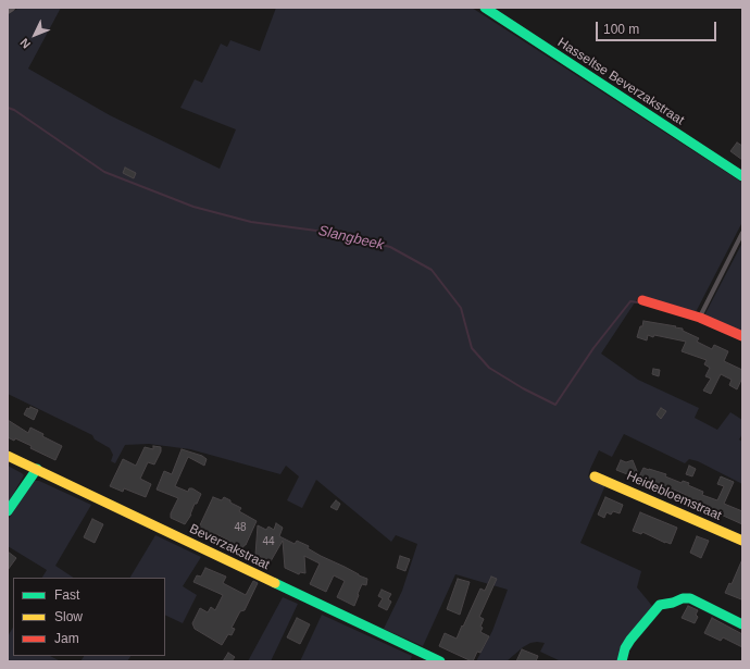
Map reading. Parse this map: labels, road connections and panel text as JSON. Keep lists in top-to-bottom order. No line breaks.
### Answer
{"streets":{"street":["Hasseltse Beverzakstraat","Heidebloemstraat","Beverzakstraat"]},"water":["Slangbeek"],"house_numbers":["48","44"],"legend":["Fast","Slow","Jam"],"scale_bar":"100 m","north":"bottom left"}
